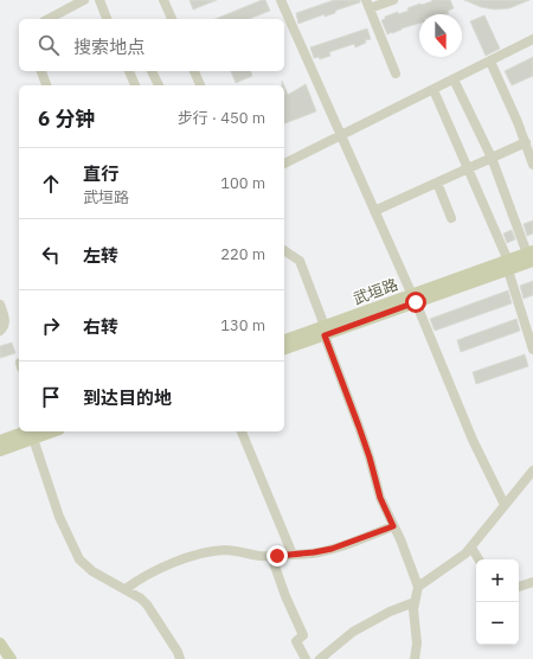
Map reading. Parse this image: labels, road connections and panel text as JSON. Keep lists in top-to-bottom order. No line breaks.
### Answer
{"streets":{"main road":["武垣路"]},"north":"bottom","page":{"search":"搜索地点","heading":["6 分钟","步行 · 450 m"],"list":[["直行","武垣路","100 m"],["左转","220 m"],["右转","130 m"],"到达目的地"],"map_buttons":["+","−"]}}
